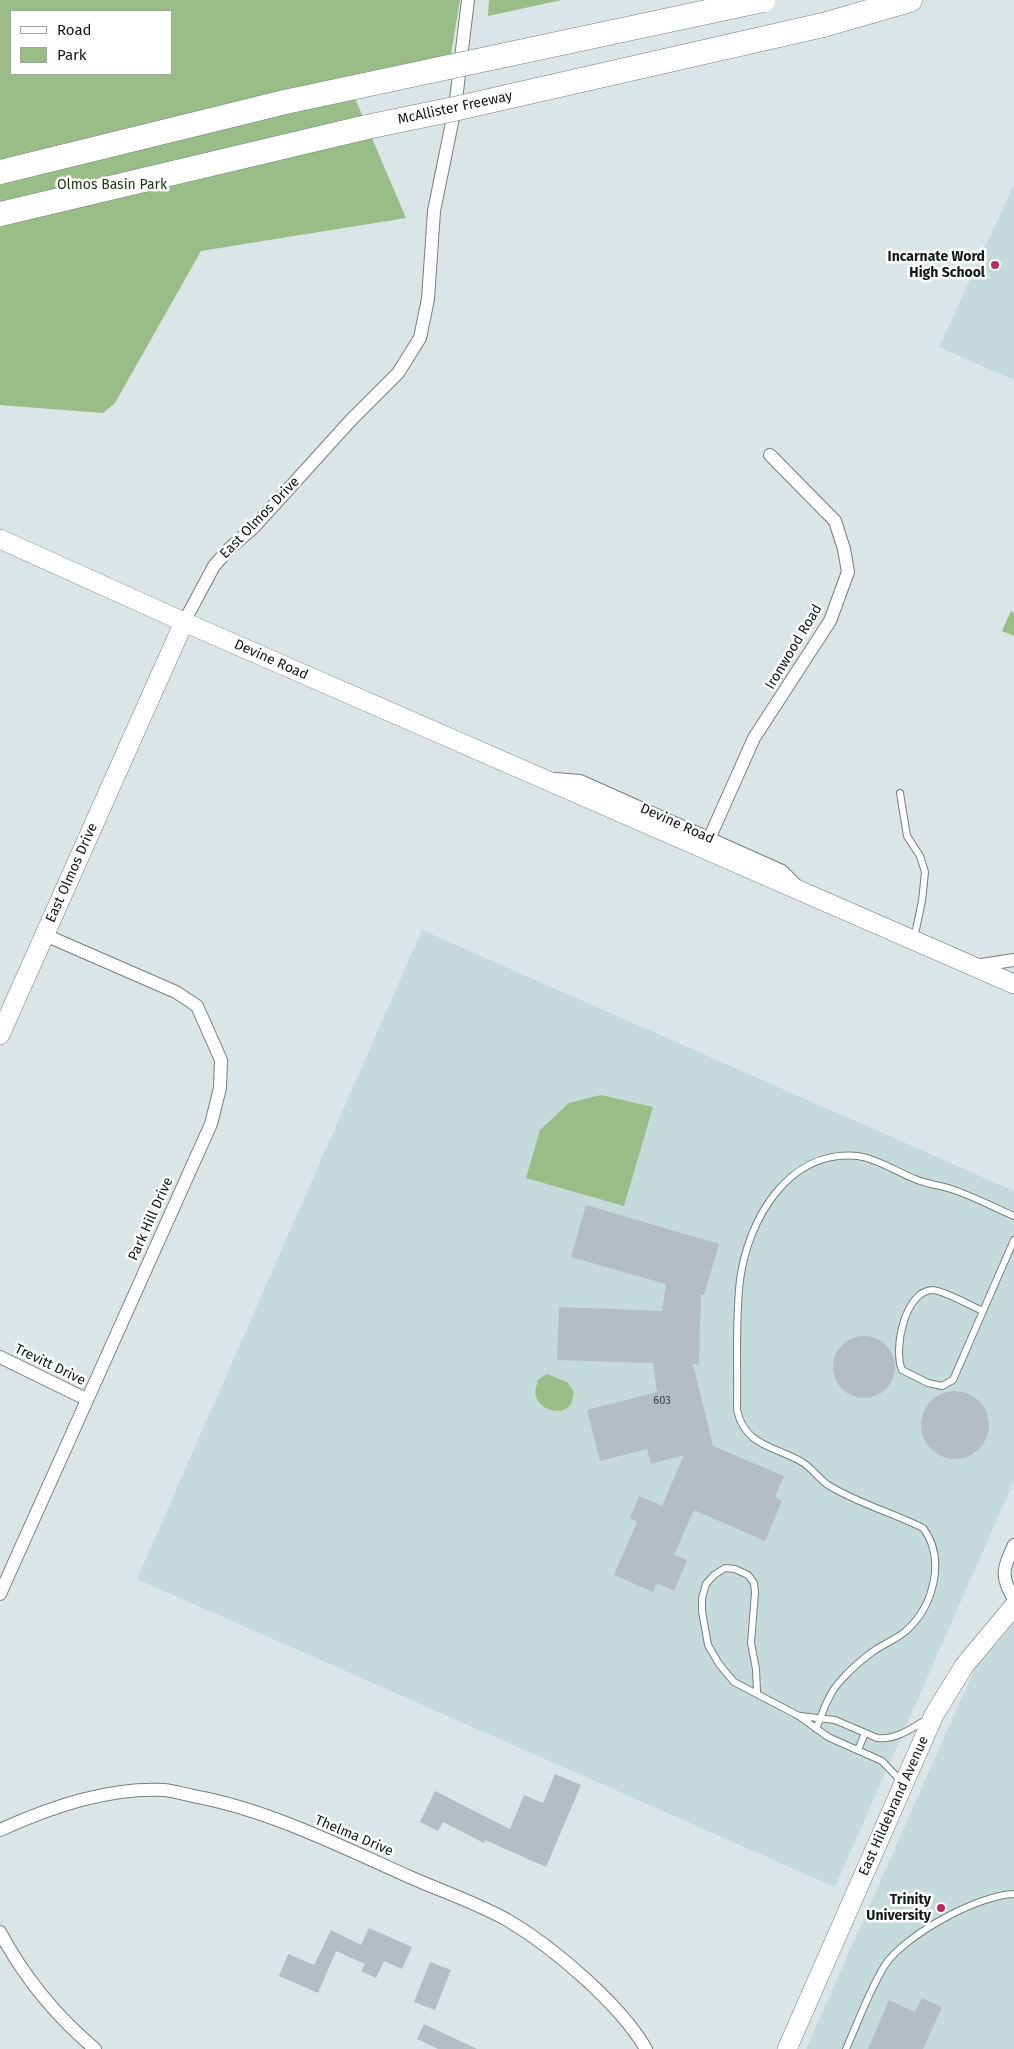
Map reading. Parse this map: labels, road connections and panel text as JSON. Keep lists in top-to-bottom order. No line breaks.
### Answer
{"streets":{"highway":["McAllister Freeway"],"street":["East Olmos Drive","Ironwood Road","Devine Road","Park Hill Drive","Trevitt Drive","East Hildebrand Avenue","Thelma Drive"]},"crossings":[["East Olmos Drive","Devine Road"],["East Olmos Drive","Park Hill Drive"],["Ironwood Road","Devine Road"],["Park Hill Drive","Trevitt Drive"]],"parks":["Olmos Basin Park"],"places":["Incarnate Word High School","Trinity University"],"house_numbers":["603"],"legend":["Road","Park"]}
